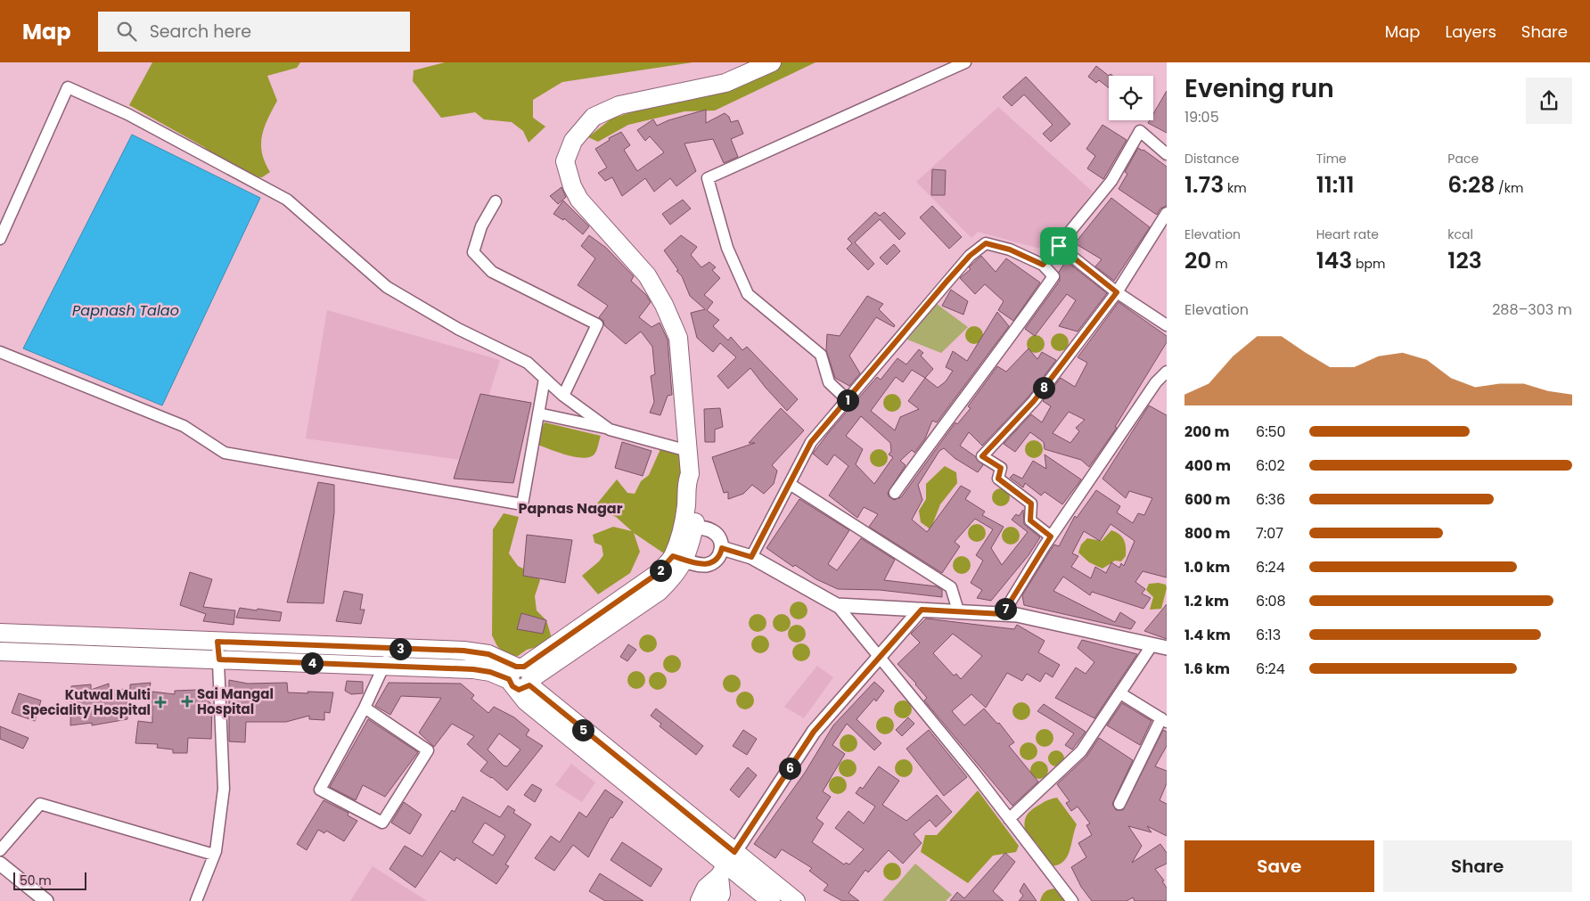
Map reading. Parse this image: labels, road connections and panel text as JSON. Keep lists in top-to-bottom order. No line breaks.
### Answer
{"districts":["Papnas Nagar"],"water":["Papnash Talao"],"places":{"health":["Sai Mangal Hospital","Kutwal Multi Speciality Hospital"]},"scale_bar":"50 m","page":{"header":"Map","search":"Search here","nav":["Map","Layers","Share"],"heading":["Evening run","19:05"],"stats":[["Distance","1.73 km"],["Time","11:11"],["Pace","6:28 /km"],["Elevation","20 m"],["Heart rate","143 bpm"],["kcal","123"]],"chart":["Elevation","288–303 m"],"pins":["8","1","2","7","3","4","5","6"],"list":[{"name":"200 m","note":"6:50"},{"name":"400 m","note":"6:02"},{"name":"600 m","note":"6:36"},{"name":"800 m","note":"7:07"},{"name":"1.0 km","note":"6:24"},{"name":"1.2 km","note":"6:08"},{"name":"1.4 km","note":"6:13"},{"name":"1.6 km","note":"6:24"}],"buttons":["Save","Share"],"scale":"50 m"}}
